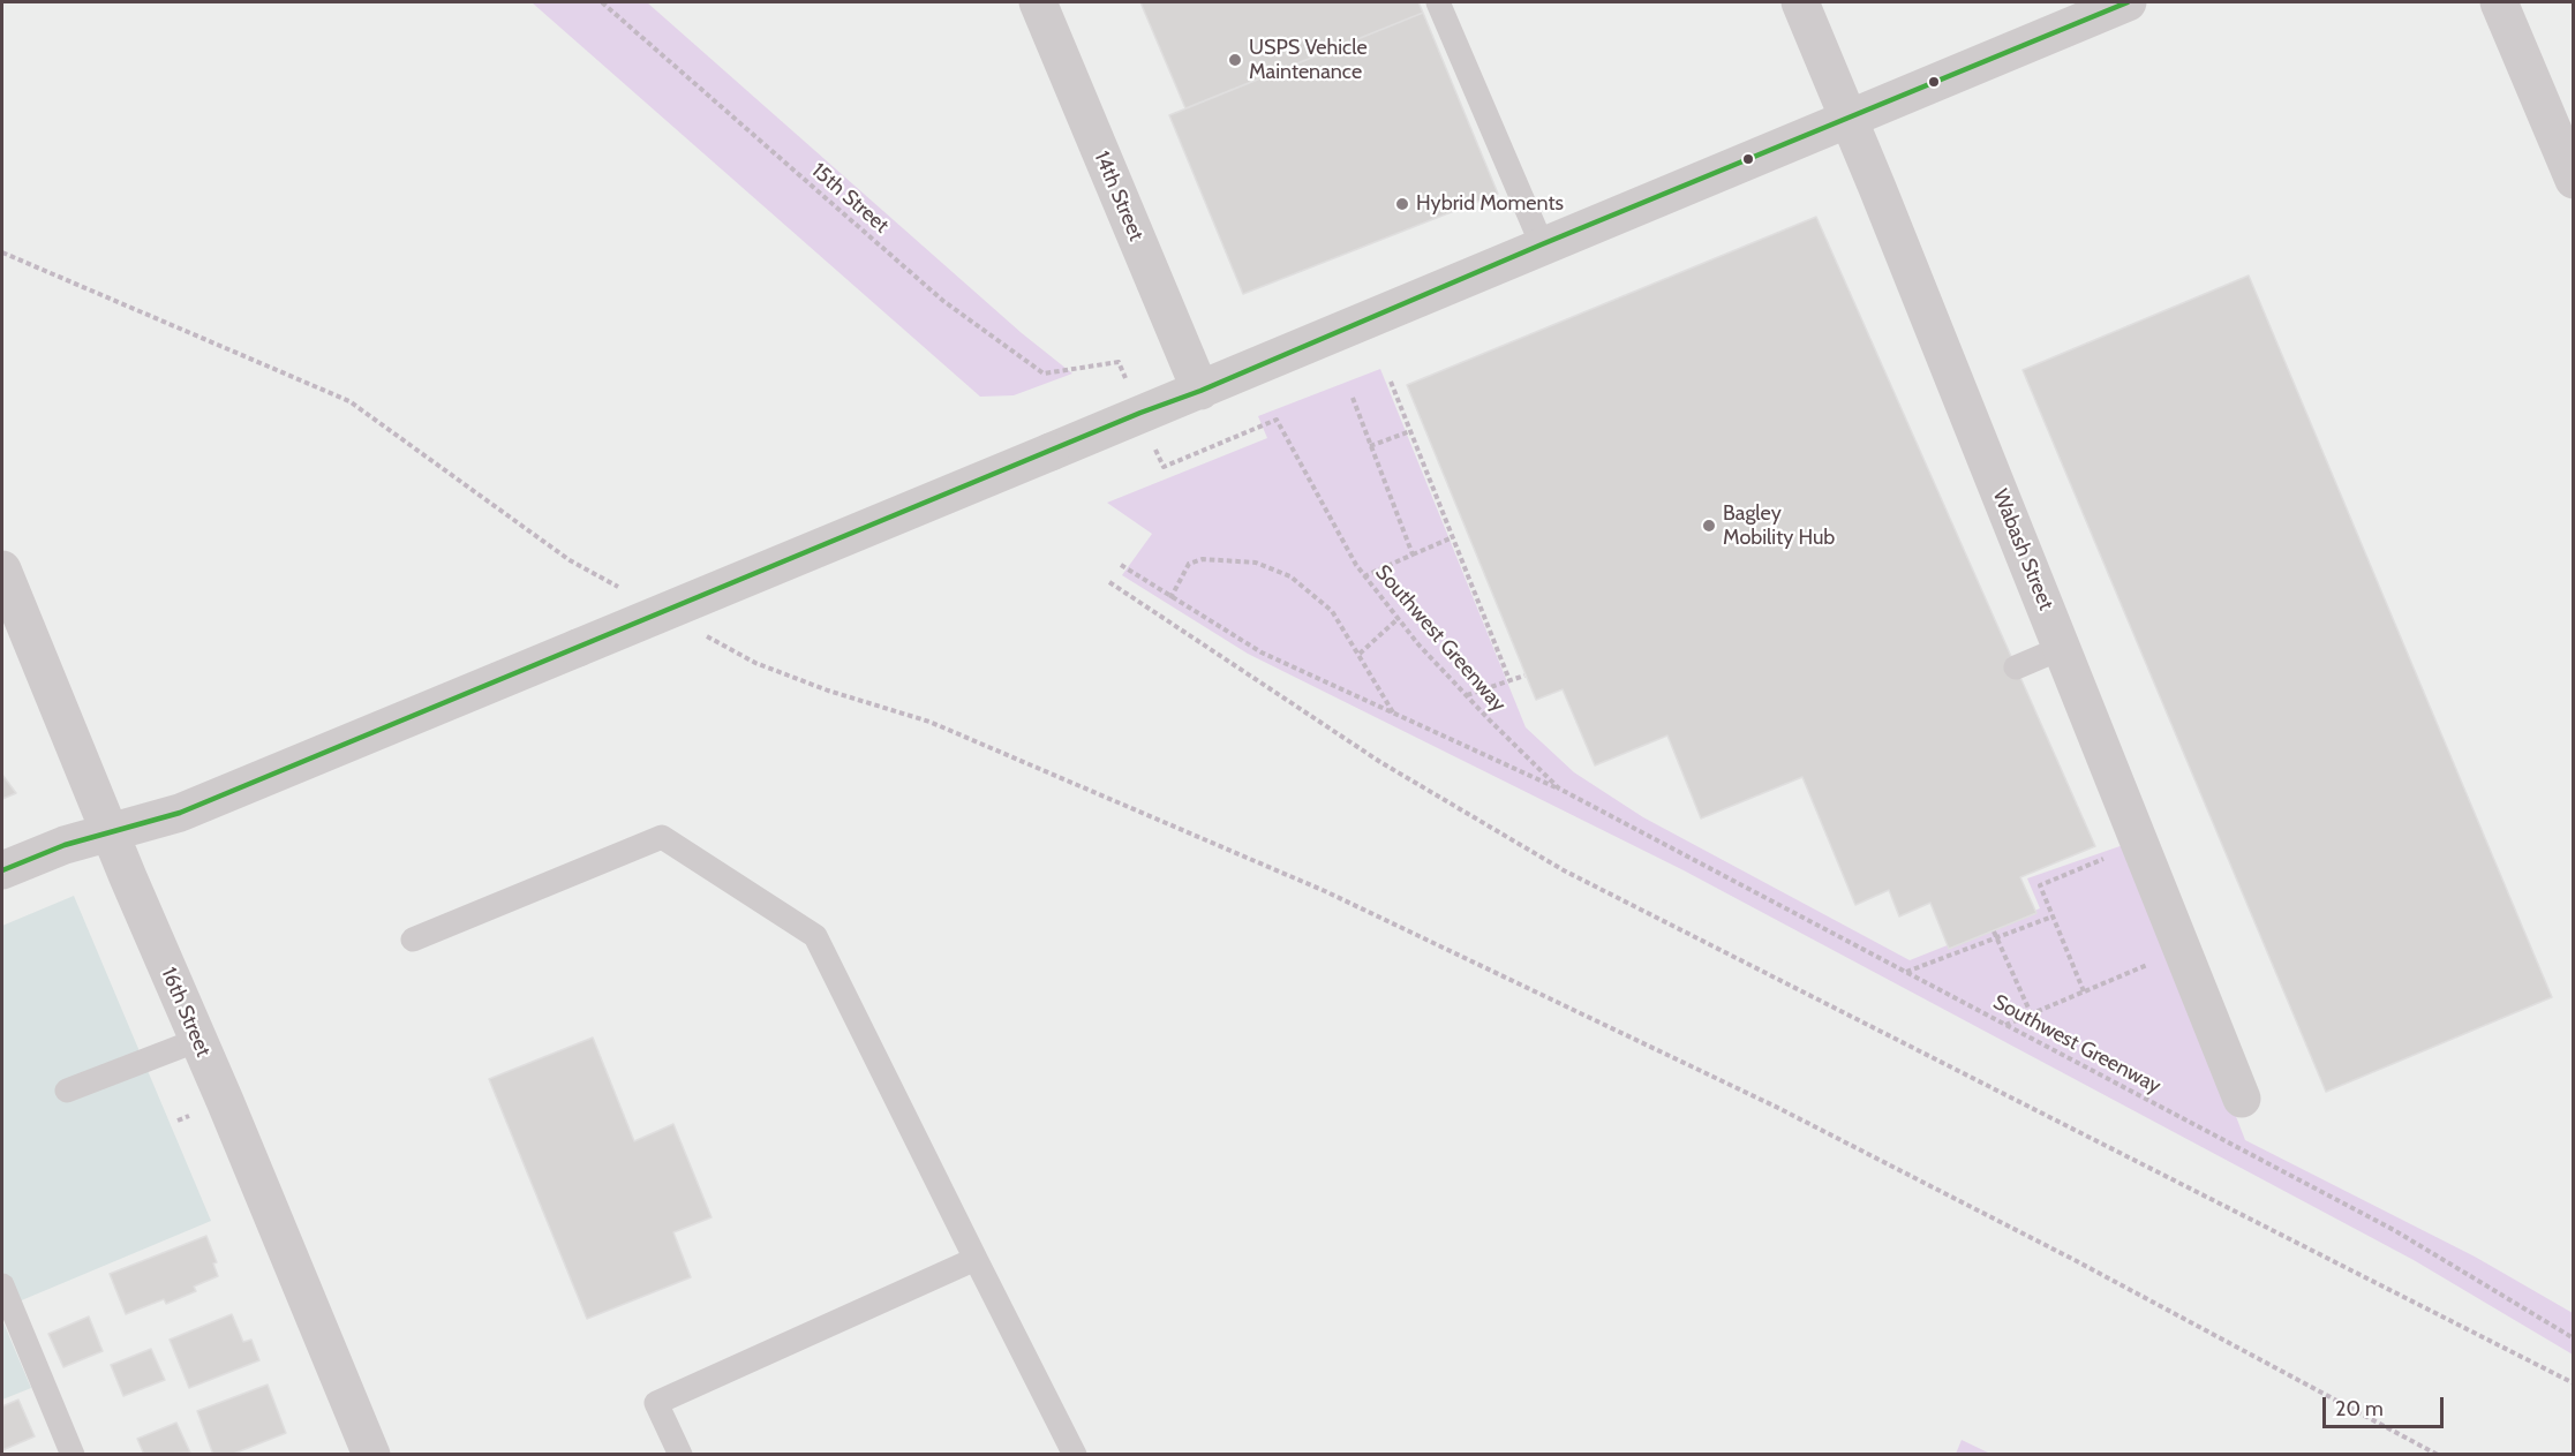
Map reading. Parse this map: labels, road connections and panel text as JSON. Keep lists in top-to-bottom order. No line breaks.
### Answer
{"streets":{"street":["14th Street","Wabash Street","16th Street"],"path":["15th Street","Southwest Greenway"]},"places":["USPS Vehicle Maintenance","Hybrid Moments","Bagley Mobility Hub"],"scale_bar":"20 m"}
